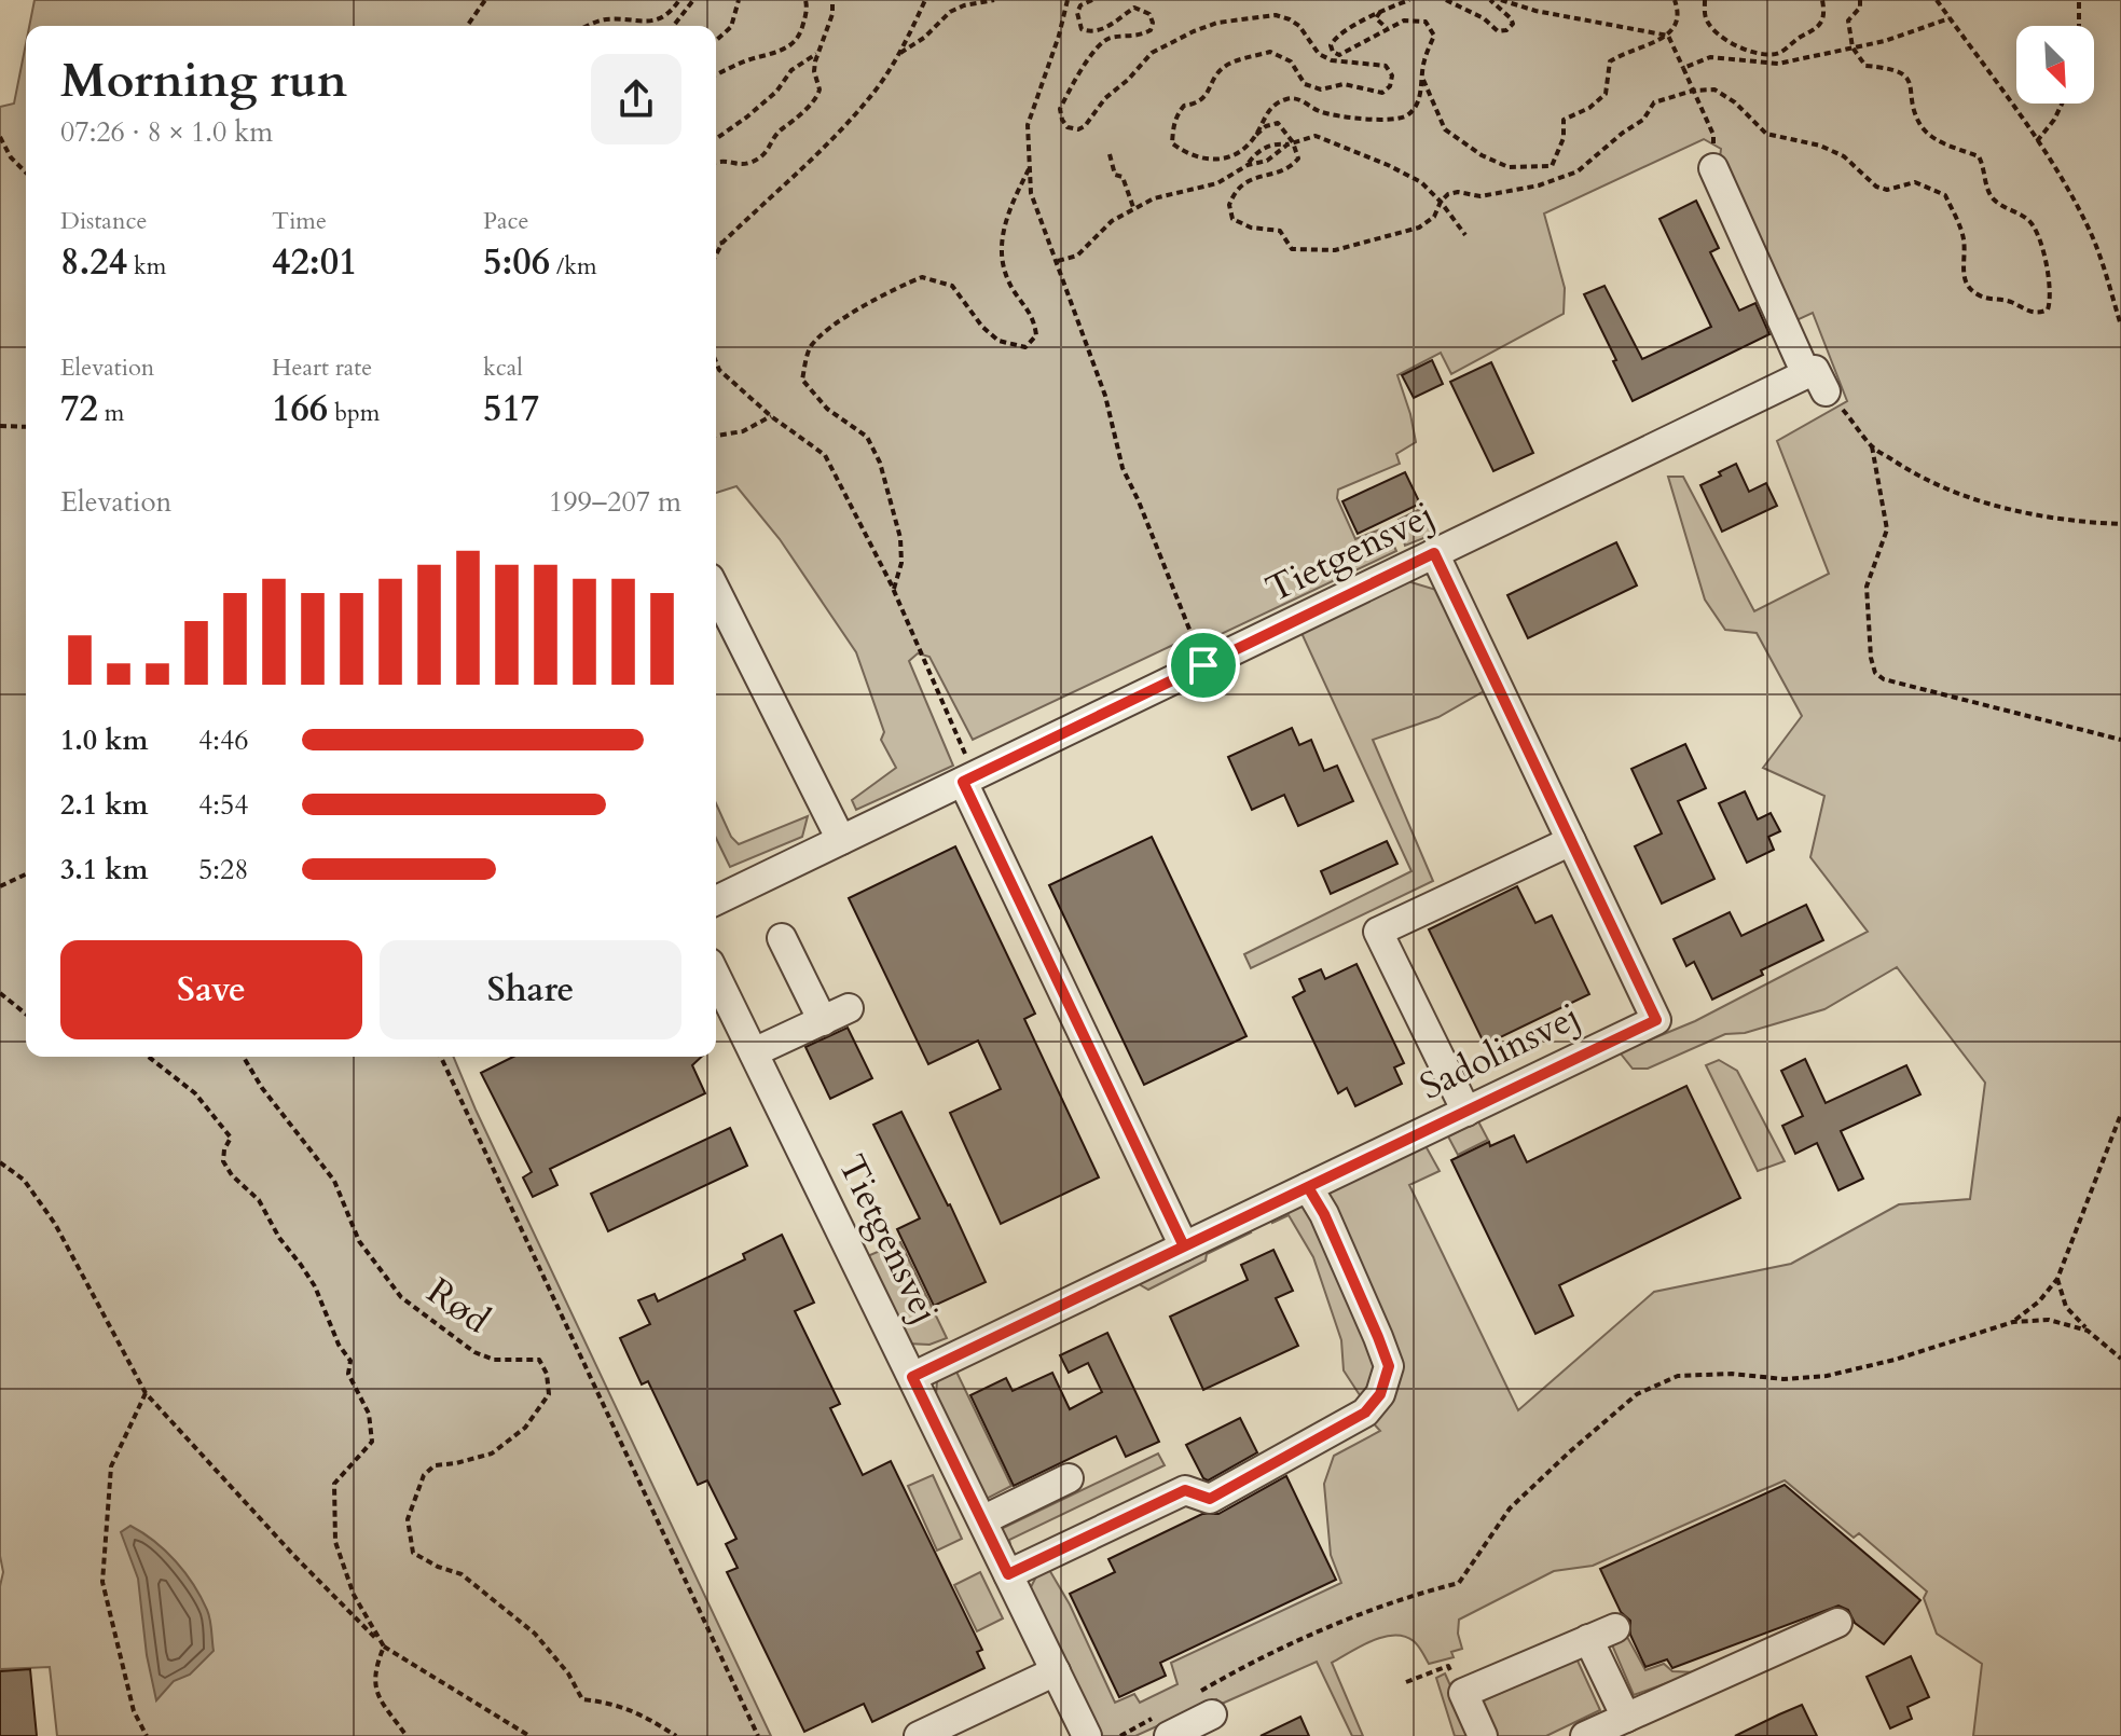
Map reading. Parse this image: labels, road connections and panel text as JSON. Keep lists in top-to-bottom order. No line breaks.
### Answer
{"streets":{"street":["Tietgensvej","Sadolinsvej"],"path":["Rød"]},"crossings":[["Tietgensvej","Sadolinsvej"]],"north":"bottom right","page":{"heading":["Morning run","07:26 · 8 × 1.0 km"],"stats":[["Distance","8.24 km"],["Time","42:01"],["Pace","5:06 /km"],["Elevation","72 m"],["Heart rate","166 bpm"],["kcal","517"]],"chart":["Elevation","199–207 m"],"list":[{"name":"1.0 km","note":"4:46"},{"name":"2.1 km","note":"4:54"},{"name":"3.1 km","note":"5:28"}],"buttons":["Save","Share"]}}
